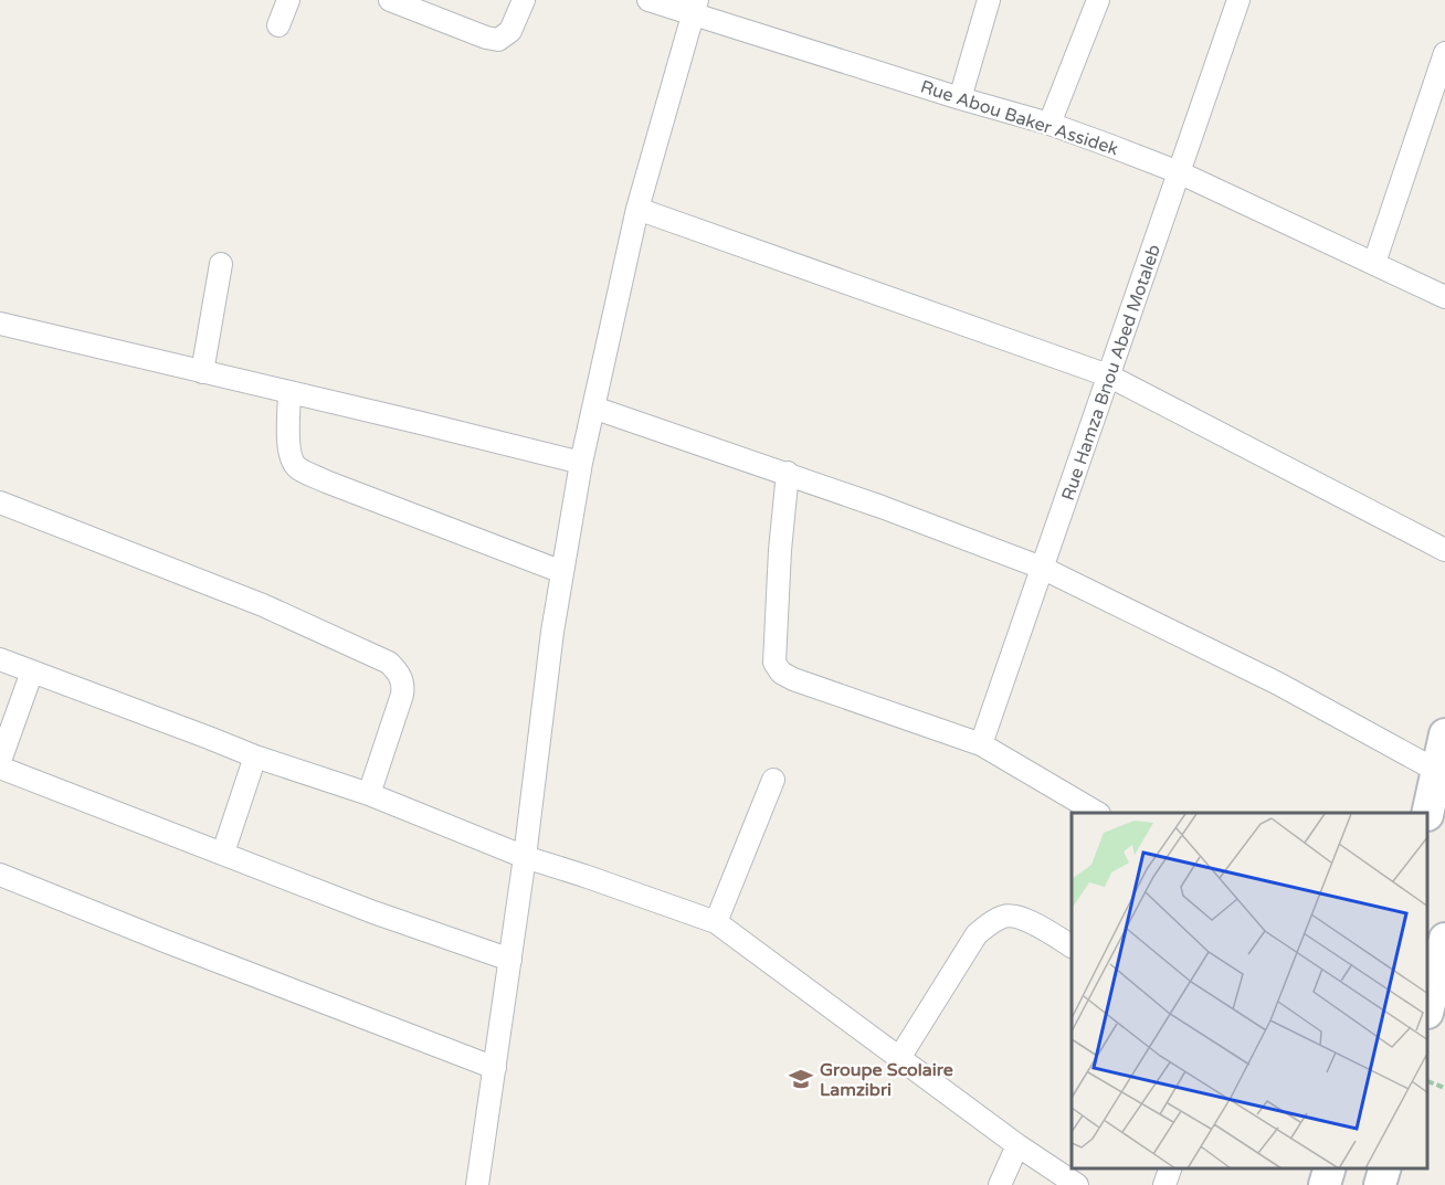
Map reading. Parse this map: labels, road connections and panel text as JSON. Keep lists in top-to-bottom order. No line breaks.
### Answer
{"streets":{"street":["Rue Abou Baker Assidek","Rue Hamza Bnou Abed Motaleb"]},"crossings":[["Rue Abou Baker Assidek","Rue Hamza Bnou Abed Motaleb"]],"places":{"school or university":["Groupe Scolaire Lamzibri"]}}
